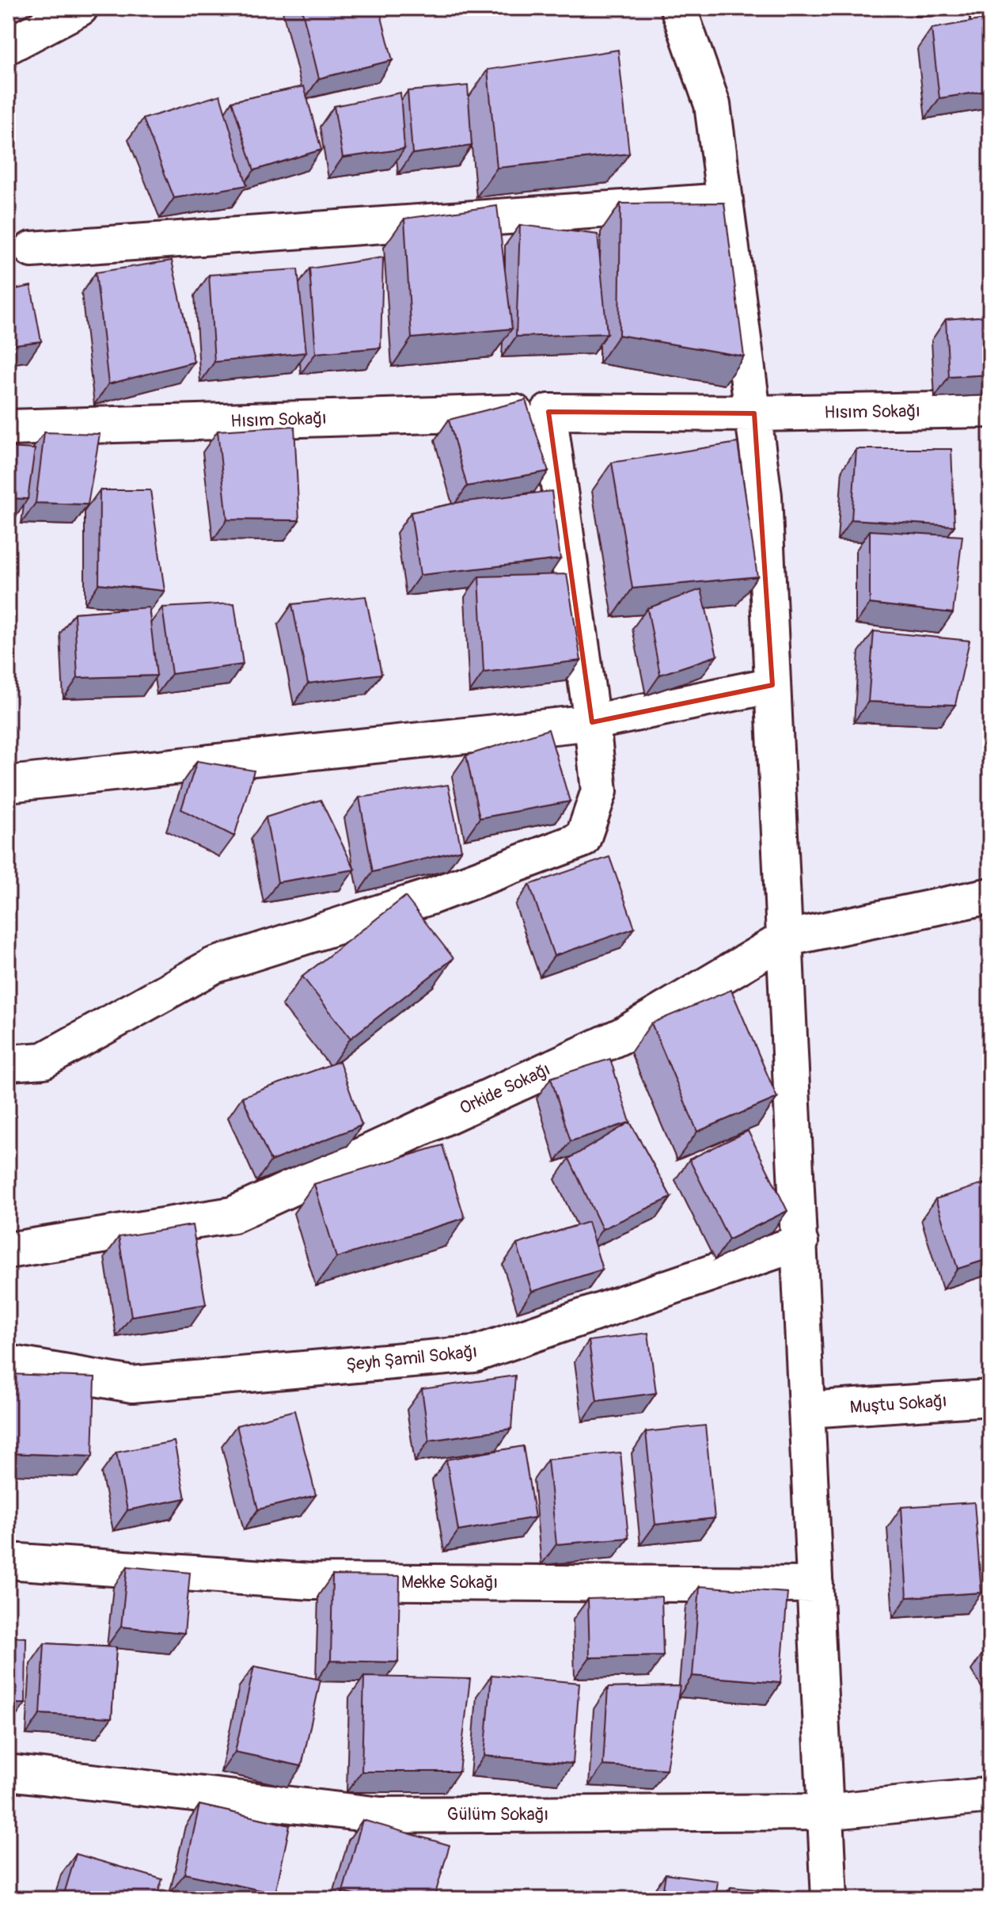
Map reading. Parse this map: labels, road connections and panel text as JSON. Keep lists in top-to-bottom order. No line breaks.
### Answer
{"streets":{"street":["Hısım Sokağı","Orkide Sokağı","Şeyh Şamil Sokağı","Muştu Sokağı","Mekke Sokağı","Gülüm Sokağı"]}}
